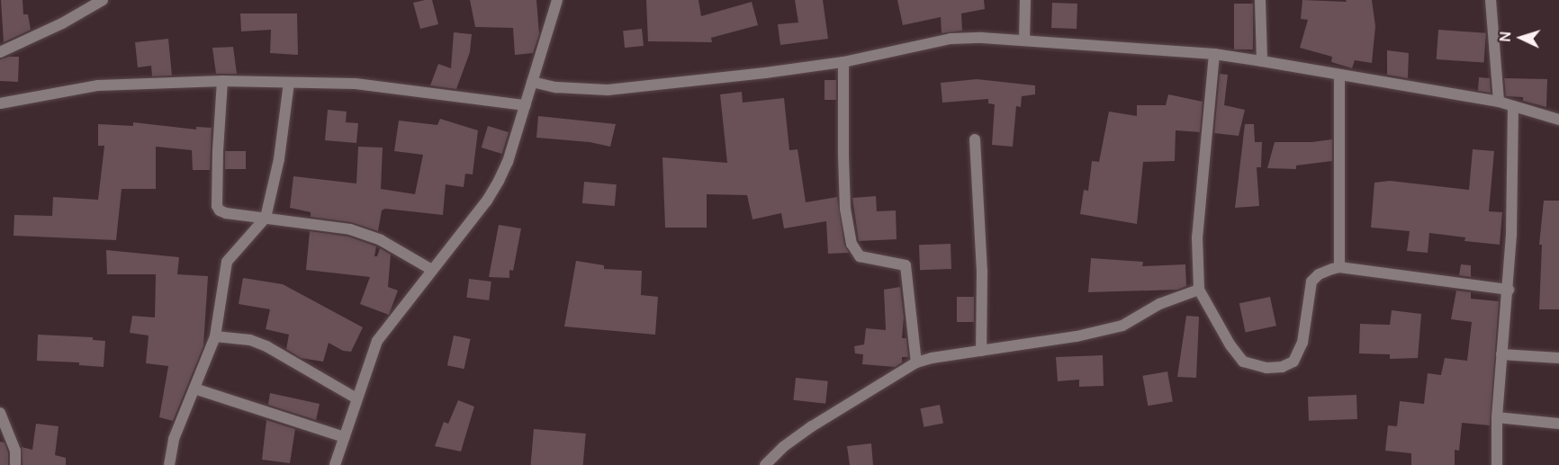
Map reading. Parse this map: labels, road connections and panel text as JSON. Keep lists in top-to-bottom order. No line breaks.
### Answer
{"north":"left"}
